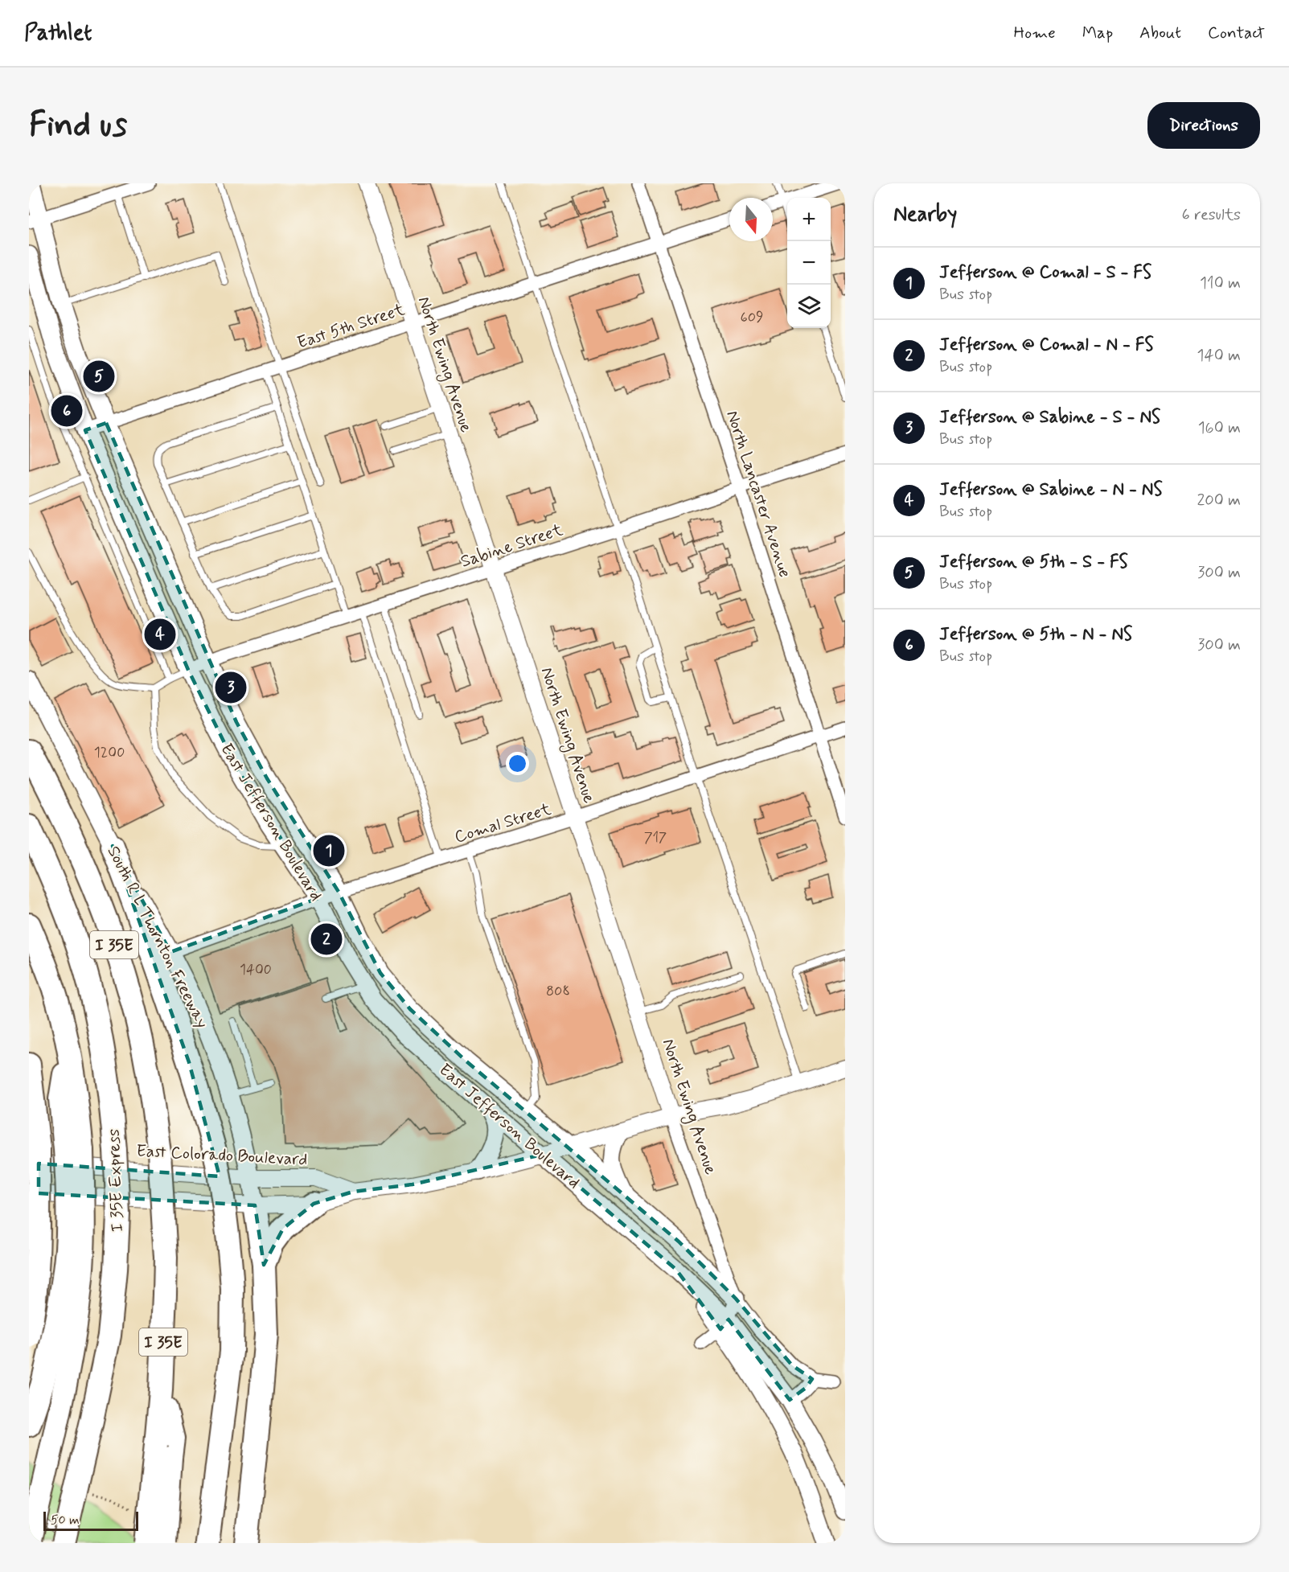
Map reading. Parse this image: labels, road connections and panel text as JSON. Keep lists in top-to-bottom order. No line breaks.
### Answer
{"streets":{"highway":["South R L Thornton Freeway","I 35E","I 35E Express"],"main road":["East Jefferson Boulevard"],"street":["East 5th Street","North Ewing Avenue","North Lancaster Avenue","Sabine Street","Comal Street","East Colorado Boulevard"]},"crossings":[["East 5th Street","North Ewing Avenue"],["East 5th Street","North Lancaster Avenue"],["East 5th Street","East Jefferson Boulevard"],["North Ewing Avenue","Sabine Street"],["North Ewing Avenue","East Jefferson Boulevard"],["North Ewing Avenue","Comal Street"],["North Ewing Avenue","East Colorado Boulevard"],["North Lancaster Avenue","Sabine Street"],["North Lancaster Avenue","Comal Street"],["Sabine Street","East Jefferson Boulevard"],["East Jefferson Boulevard","Comal Street"],["East Jefferson Boulevard","East Colorado Boulevard"],["Comal Street","South R L Thornton Freeway"],["South R L Thornton Freeway","East Colorado Boulevard"]],"house_numbers":["609","1200","717","1400","808"],"scale_bar":"50 m","north":"bottom","page":{"header":"Pathlet","nav":["Home","Map","About","Contact"],"buttons":"Directions","title":"Find us","heading":["Nearby","6 results"],"map_buttons":["+","−"],"list":[{"mark":"1","name":"Jefferson @ Comal - S - FS","note":"Bus stop","value":"110 m"},{"mark":"2","name":"Jefferson @ Comal - N - FS","note":"Bus stop","value":"140 m"},{"mark":"3","name":"Jefferson @ Sabine - S - NS","note":"Bus stop","value":"160 m"},{"mark":"4","name":"Jefferson @ Sabine - N - NS","note":"Bus stop","value":"200 m"},{"mark":"5","name":"Jefferson @ 5th - S - FS","note":"Bus stop","value":"300 m"},{"mark":"6","name":"Jefferson @ 5th - N - NS","note":"Bus stop","value":"300 m"}],"pins":["5","6","4","3","1","2"],"scale":"50 m"}}
